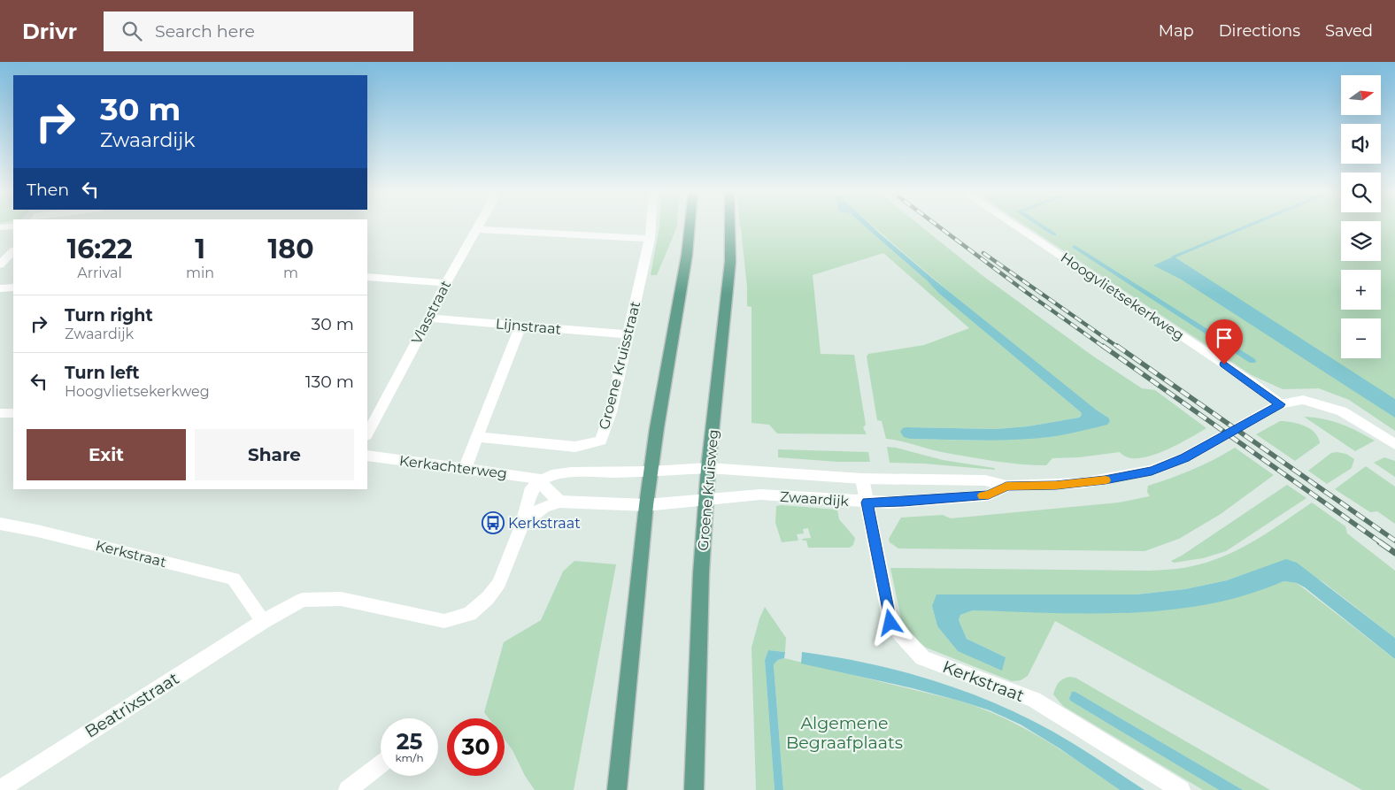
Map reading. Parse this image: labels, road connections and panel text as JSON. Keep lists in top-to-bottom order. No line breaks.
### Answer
{"streets":{"main road":["Groene Kruisweg"],"street":["Hoogvlietsekerkweg","Vlasstraat","Lijnstraat","Groene Kruisstraat","Kerkachterweg","Zwaardijk","Kerkstraat","Beatrixstraat"]},"crossings":[["Hoogvlietsekerkweg","Zwaardijk"],["Vlasstraat","Lijnstraat"],["Lijnstraat","Groene Kruisstraat"],["Groene Kruisweg","Zwaardijk"],["Zwaardijk","Kerkstraat"],["Kerkstraat","Beatrixstraat"]],"parks":["Algemene Begraafplaats"],"places":{"bus stop":["Kerkstraat"]},"north":"right","page":{"header":"Drivr","search":"Search here","nav":["Map","Directions","Saved"],"map_buttons":["+","−"],"turn":["30 m","Zwaardijk"],"then":"Then","eta":["16:22","Arrival","1","min","180","m"],"list":[{"name":"Turn right","note":"Zwaardijk","value":"30 m"},{"name":"Turn left","note":"Hoogvlietsekerkweg","value":"130 m"}],"buttons":["Exit","Share"],"speed":"25 km/h","limit":"30"}}
